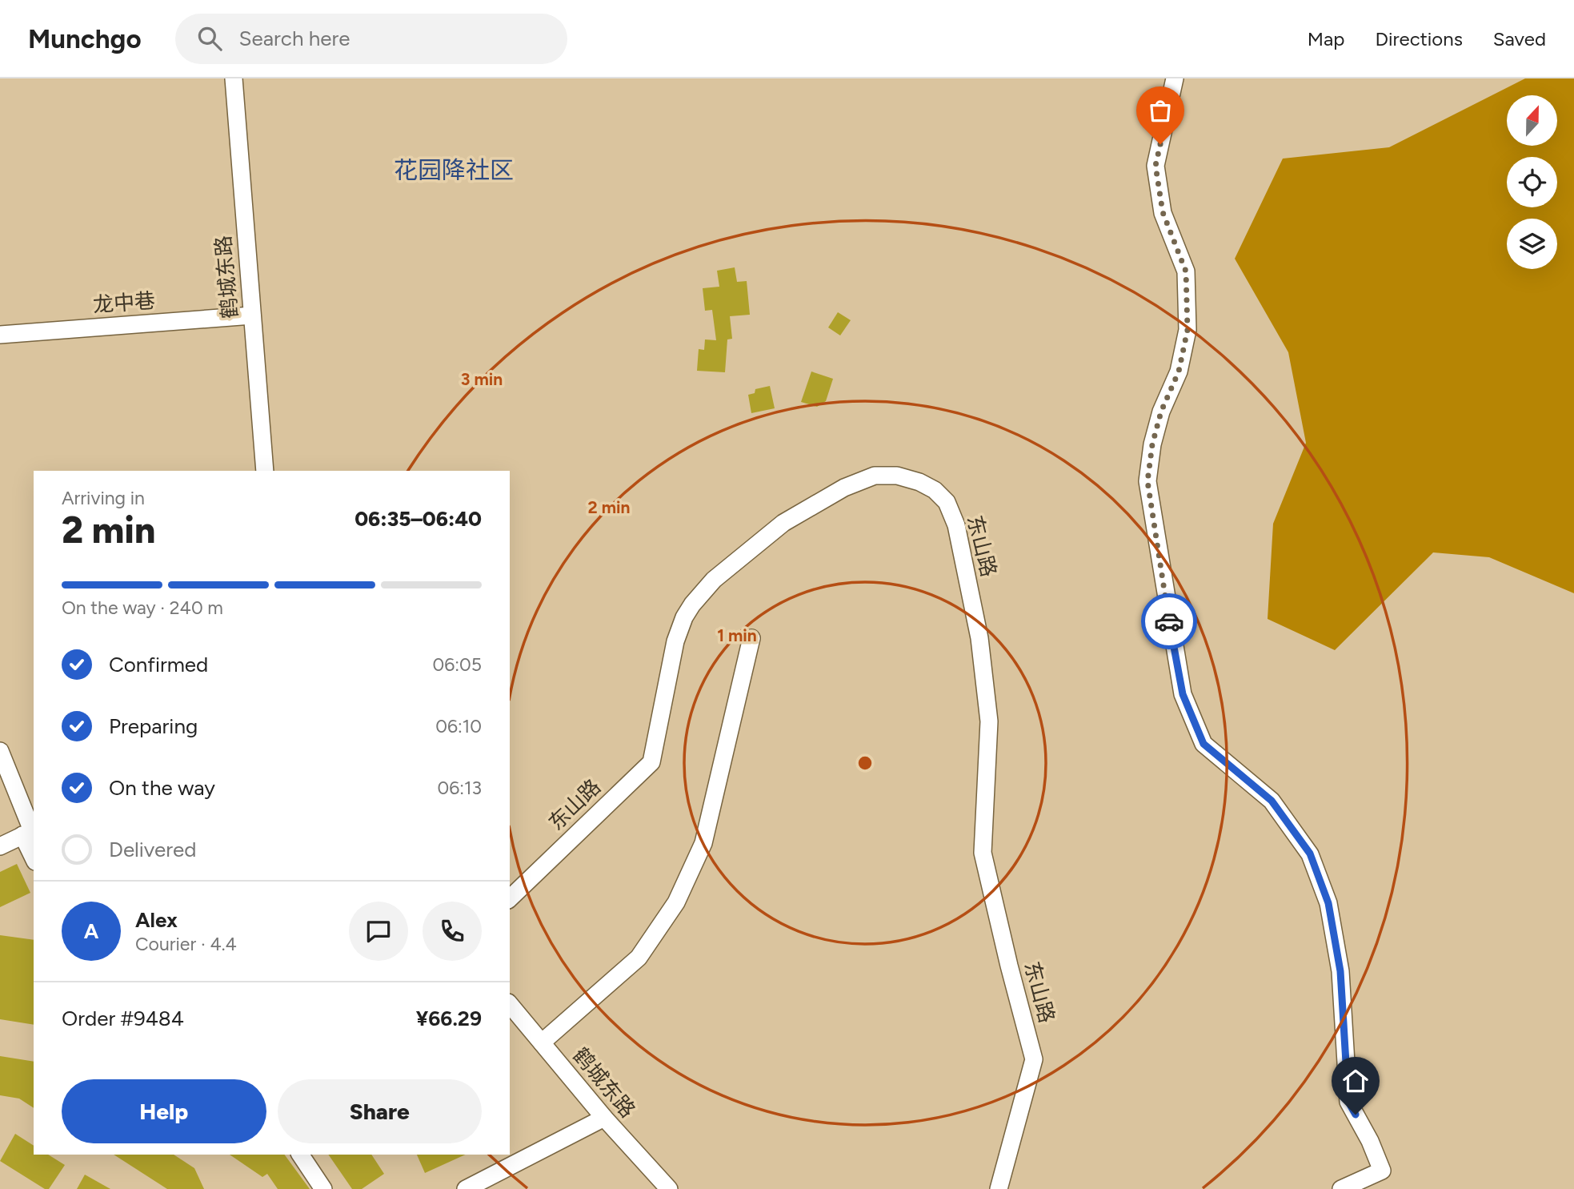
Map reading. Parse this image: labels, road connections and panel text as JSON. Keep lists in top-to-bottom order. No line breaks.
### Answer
{"streets":{"street":["鹤城东路","龙中巷","东山路"]},"crossings":[["鹤城东路","龙中巷"]],"districts":["花园降社区"],"north":"top","page":{"header":"Munchgo","search":"Search here","nav":["Map","Directions","Saved"],"heading":["2 min","Arriving in","06:35–06:40"],"panel":["Alex","Courier · 4.4","Order #9484","¥66.29"],"bar":"On the way · 240 m","list":[["Confirmed","06:05"],["Preparing","06:10"],["On the way","06:13"],"Delivered"],"round":"A","buttons":["Help","Share"]},"rings":["3 min","2 min","1 min"]}
